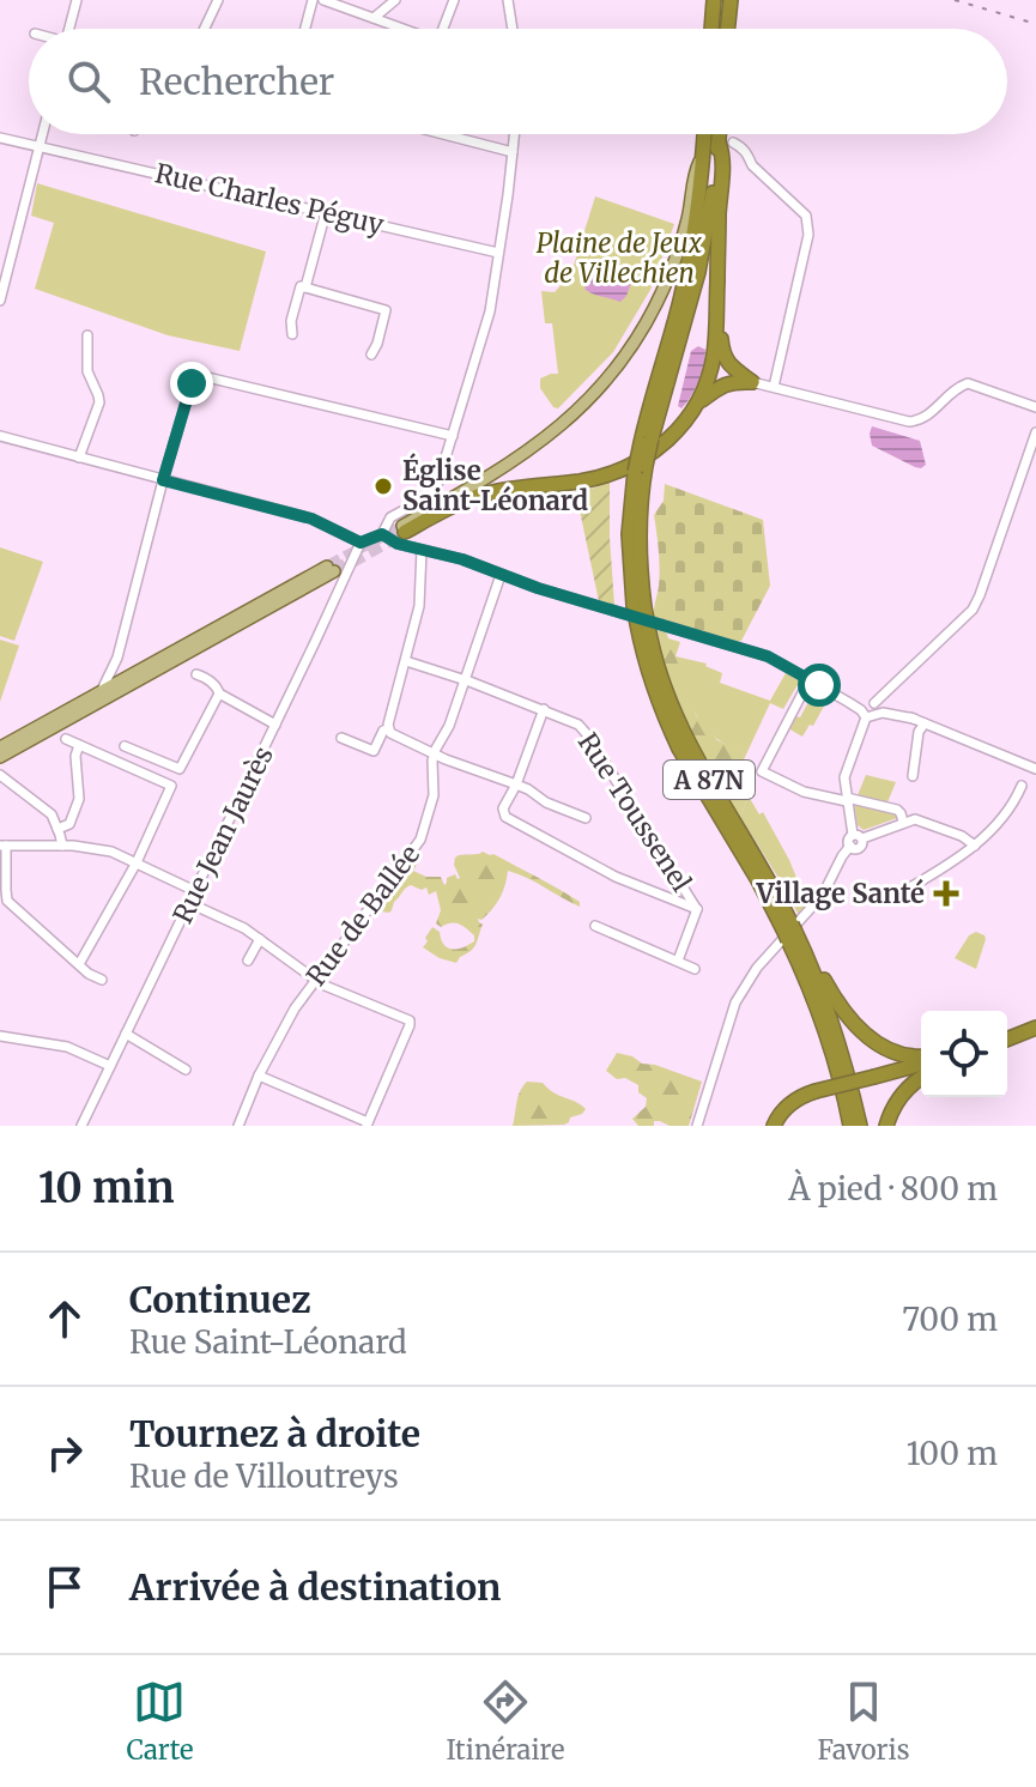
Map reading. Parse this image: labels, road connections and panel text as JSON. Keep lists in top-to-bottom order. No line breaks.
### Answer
{"streets":{"highway":["A 87N"],"street":["Rue Charles Péguy","Rue Toussenel","Rue Jean Jaurès","Rue de Ballée"]},"parks":["Plaine de Jeux de Villechien"],"places":{"other":["Église Saint-Léonard"],"health":["Village Santé"]},"page":{"search":"Rechercher","heading":["10 min","À pied · 800 m"],"list":[["Continuez","Rue Saint-Léonard","700 m"],["Tournez à droite","Rue de Villoutreys","100 m"],"Arrivée à destination"],"nav":["Carte","Itinéraire","Favoris"]}}
